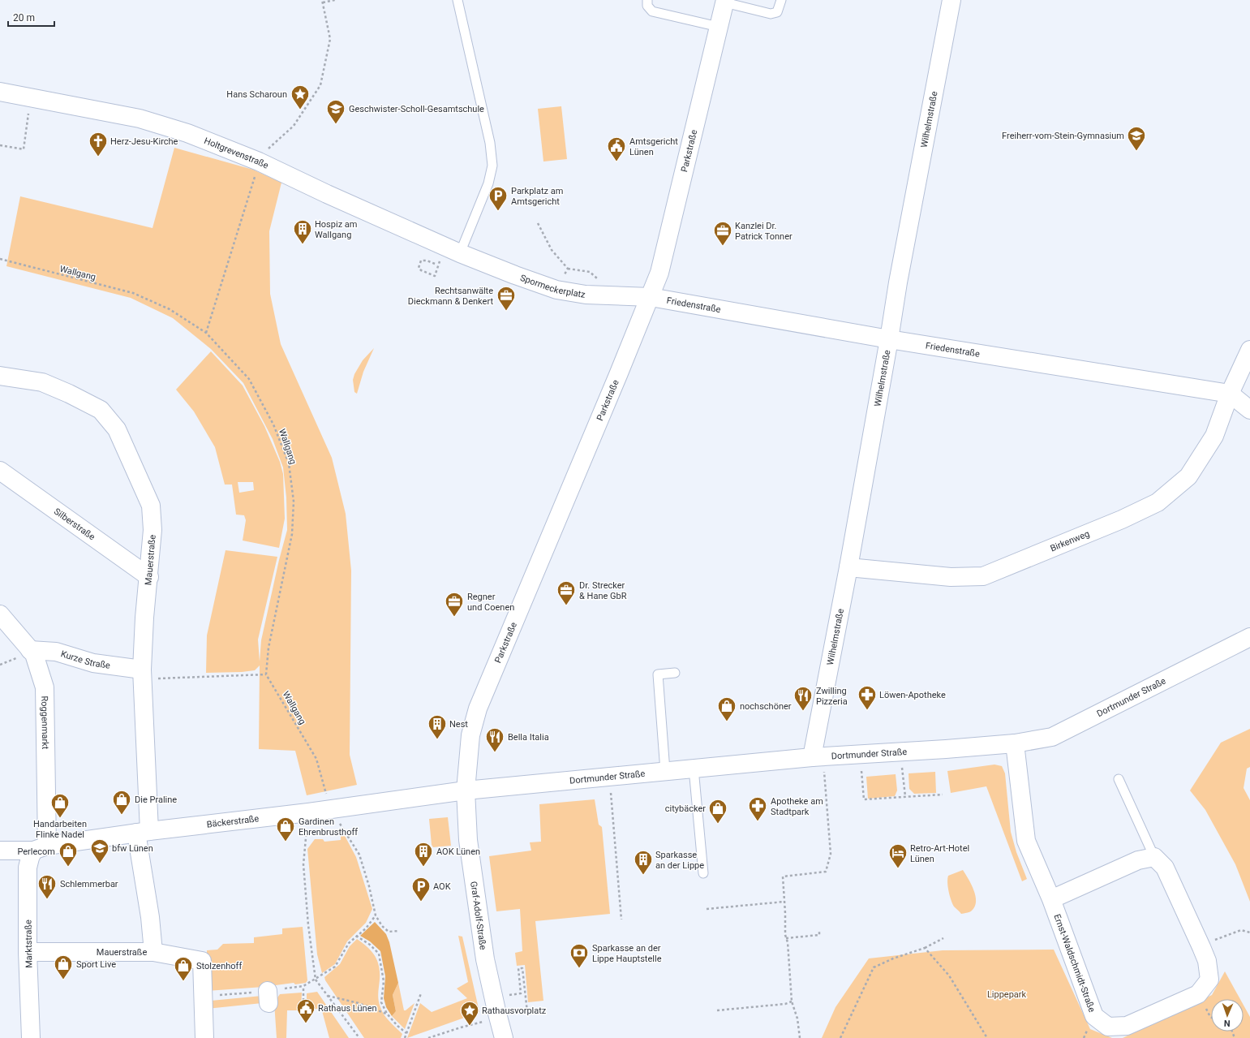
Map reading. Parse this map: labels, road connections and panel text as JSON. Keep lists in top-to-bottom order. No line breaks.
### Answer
{"streets":{"street":["Wilhelmstraße","Parkstraße","Holtgrevenstraße","Spormeckerplatz","Friedenstraße","Silberstraße","Birkenweg","Mauerstraße","Kurze Straße","Dortmunder Straße","Roggenmarkt","Bäckerstraße","Graf-Adolf-Straße","Marktstraße","Ernst-Waldschmidt-Straße"],"path":["Wallgang"]},"crossings":[["Wilhelmstraße","Friedenstraße"],["Wilhelmstraße","Birkenweg"],["Wilhelmstraße","Dortmunder Straße"],["Parkstraße","Spormeckerplatz"],["Parkstraße","Friedenstraße"],["Parkstraße","Dortmunder Straße"],["Parkstraße","Bäckerstraße"],["Parkstraße","Graf-Adolf-Straße"],["Holtgrevenstraße","Spormeckerplatz"],["Wallgang","Bäckerstraße"],["Spormeckerplatz","Friedenstraße"],["Friedenstraße","Birkenweg"],["Silberstraße","Mauerstraße"],["Mauerstraße","Kurze Straße"],["Mauerstraße","Bäckerstraße"],["Mauerstraße","Marktstraße"],["Kurze Straße","Roggenmarkt"],["Dortmunder Straße","Bäckerstraße"],["Dortmunder Straße","Graf-Adolf-Straße"],["Dortmunder Straße","Ernst-Waldschmidt-Straße"],["Roggenmarkt","Bäckerstraße"],["Roggenmarkt","Marktstraße"],["Bäckerstraße","Graf-Adolf-Straße"],["Bäckerstraße","Marktstraße"]],"parks":["Lippepark"],"places":{"place":["Hans Scharoun","Rathausvorplatz"],"school or university":["Geschwister-Scholl-Gesamtschule","Freiherr-vom-Stein-Gymnasium","bfw Lünen"],"church":["Herz-Jesu-Kirche"],"public building":["Amtsgericht Lünen","Rathaus Lünen"],"parking":["Parkplatz am Amtsgericht","AOK"],"building":["Hospiz am Wallgang","Nest","AOK Lünen","Sparkasse an der Lippe"],"office":["Kanzlei Dr. Patrick Tonner","Rechtsanwälte Dieckmann & Denkert","Dr. Strecker & Hane GbR","Regner und Coenen"],"pharmacy":["Löwen-Apotheke","Apotheke am Stadtpark"],"restaurant":["Zwilling Pizzeria","Bella Italia","Schlemmerbar"],"shop":["nochschöner","Die Praline","Handarbeiten Flinke Nadel","citybäcker","Gardinen Ehrenbrusthoff","Perlecom","Sport Live","Stolzenhoff"],"hotel":["Retro-Art-Hotel Lünen"],"bank":["Sparkasse an der Lippe Hauptstelle"]},"scale_bar":"20 m","north":"bottom"}
